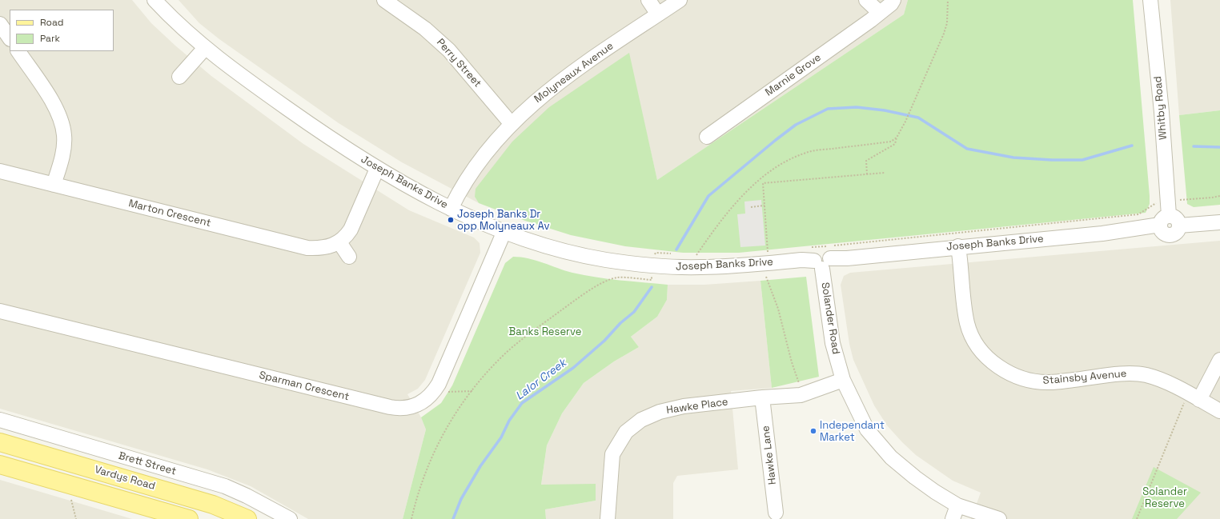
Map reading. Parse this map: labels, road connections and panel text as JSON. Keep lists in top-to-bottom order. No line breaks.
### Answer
{"streets":{"main road":["Vardys Road"],"street":["Perry Street","Molyneaux Avenue","Marnie Grove","Whitby Road","Joseph Banks Drive","Marton Crescent","Solander Road","Stainsby Avenue","Sparman Crescent","Hawke Place","Hawke Lane","Brett Street"]},"crossings":[["Perry Street","Molyneaux Avenue"],["Molyneaux Avenue","Joseph Banks Drive"],["Whitby Road","Joseph Banks Drive"],["Joseph Banks Drive","Solander Road"],["Joseph Banks Drive","Stainsby Avenue"],["Joseph Banks Drive","Sparman Crescent"],["Solander Road","Hawke Place"],["Hawke Place","Hawke Lane"]],"water":["Lalor Creek"],"parks":["Banks Reserve","Solander Reserve"],"places":["Joseph Banks Dr opp Molyneaux Av","Independant Market"],"legend":["Road","Park"]}
